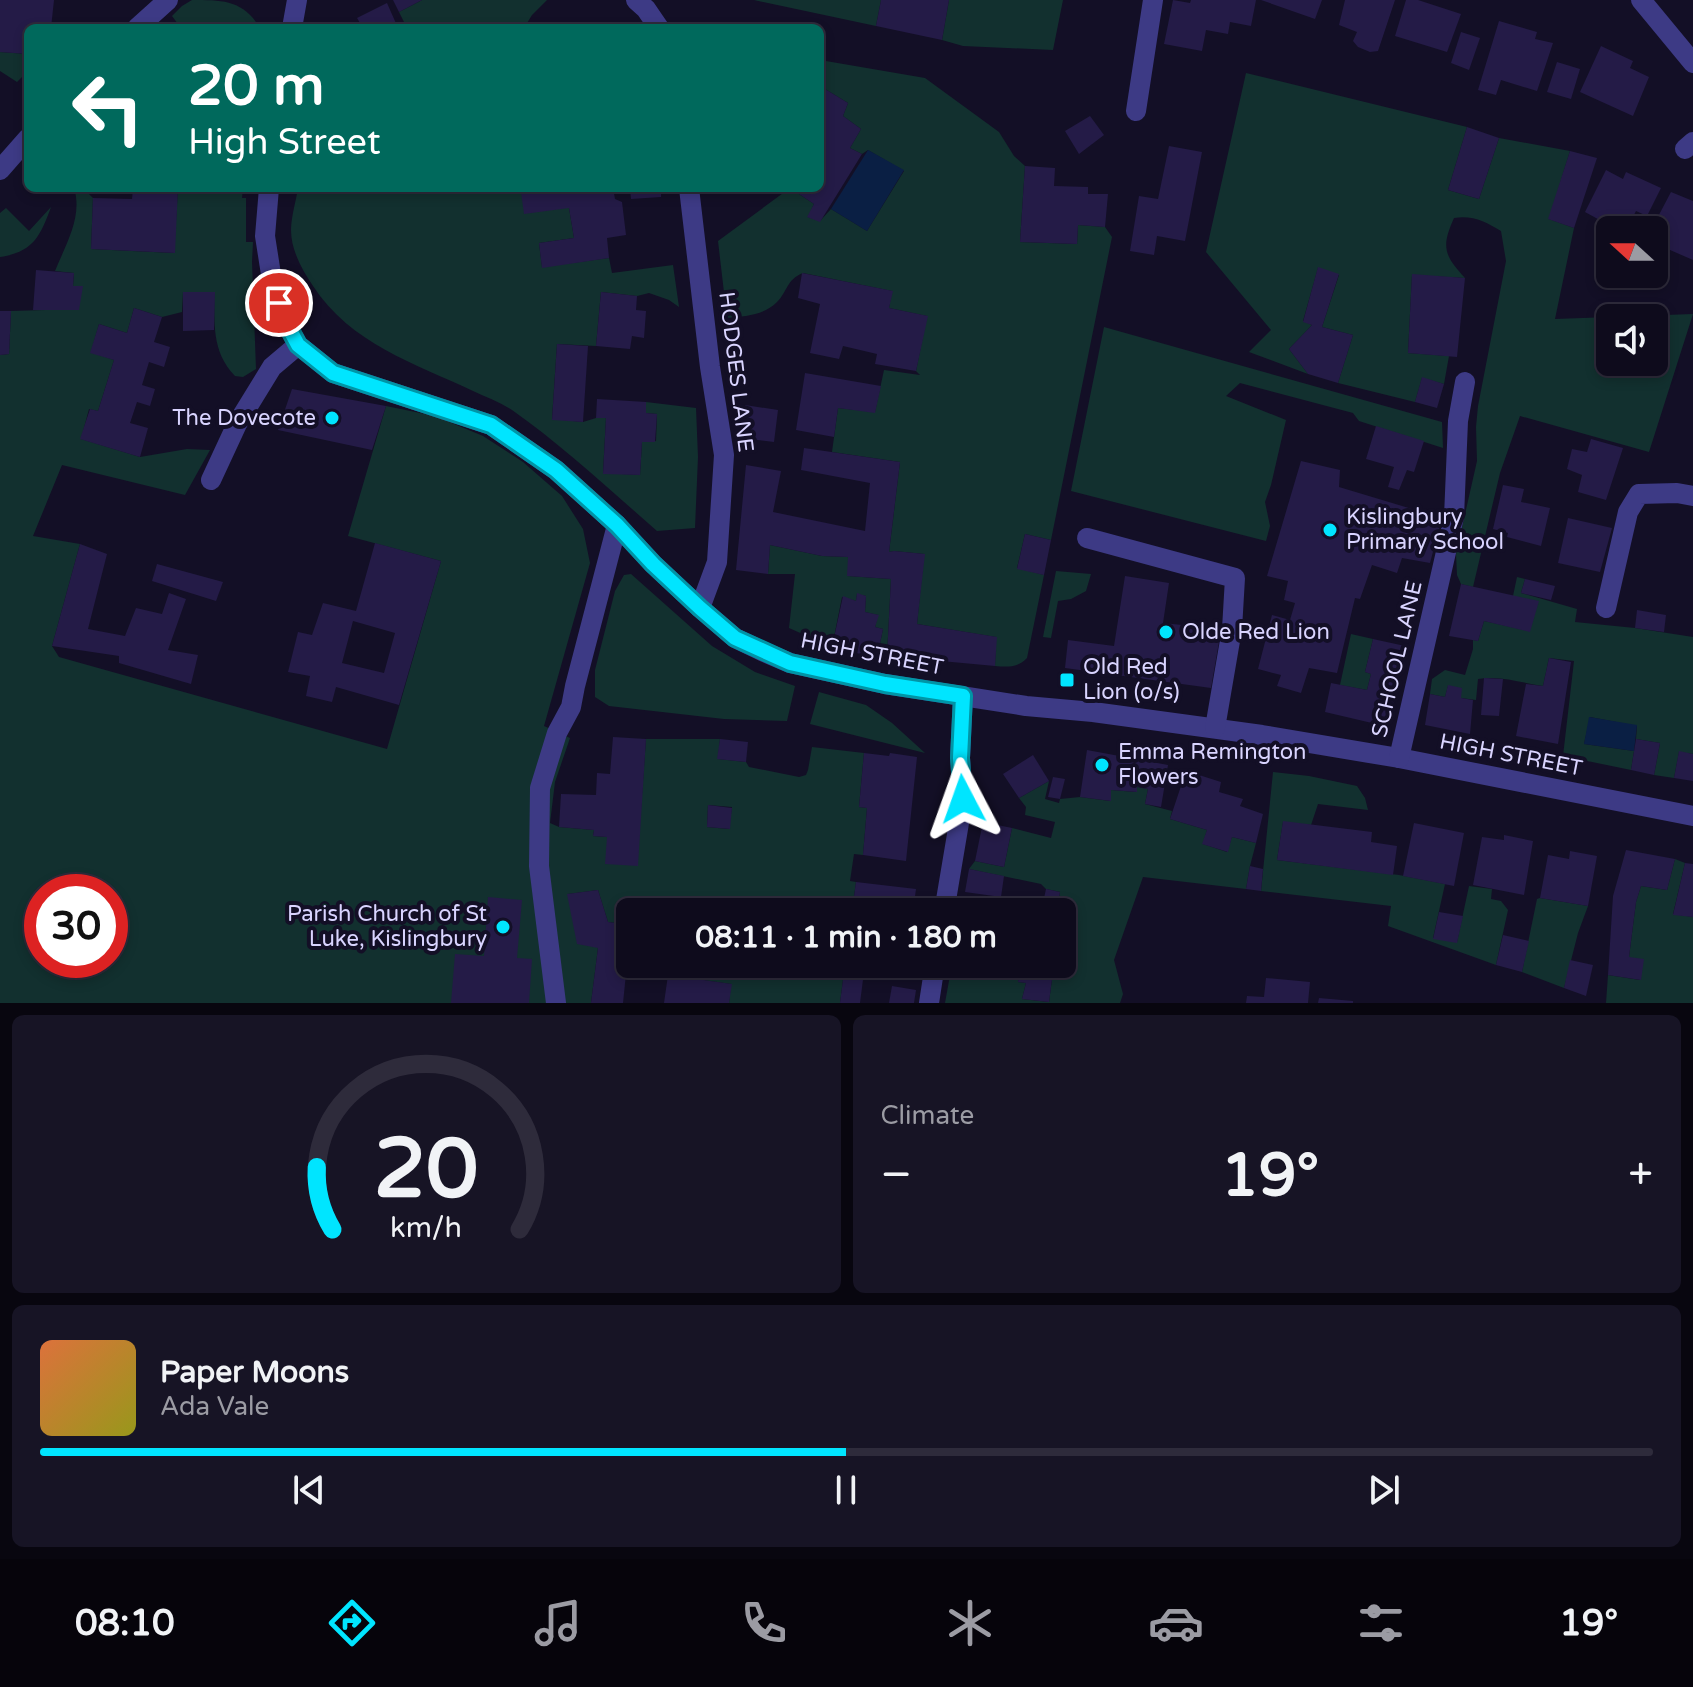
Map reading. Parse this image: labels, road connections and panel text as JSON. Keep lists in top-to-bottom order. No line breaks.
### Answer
{"streets":{"street":["HODGES LANE","HIGH STREET","SCHOOL LANE"]},"crossings":[["HODGES LANE","HIGH STREET"],["HIGH STREET","SCHOOL LANE"]],"places":{"other":["The Dovecote","Kislingbury Primary School","Olde Red Lion","Emma Remington Flowers","Parish Church of St Luke, Kislingbury"],"transit":["Old Red Lion (o/s)"]},"north":"left","page":{"turn":["20 m","High Street"],"limit":"30","trip":"08:11 · 1 min · 180 m","tile":"Climate","heat":["−","19°","+"],"song":["Paper Moons","Ada Vale"],"tabs":["08:10","19°"],"gauge":["20","km/h"]}}
